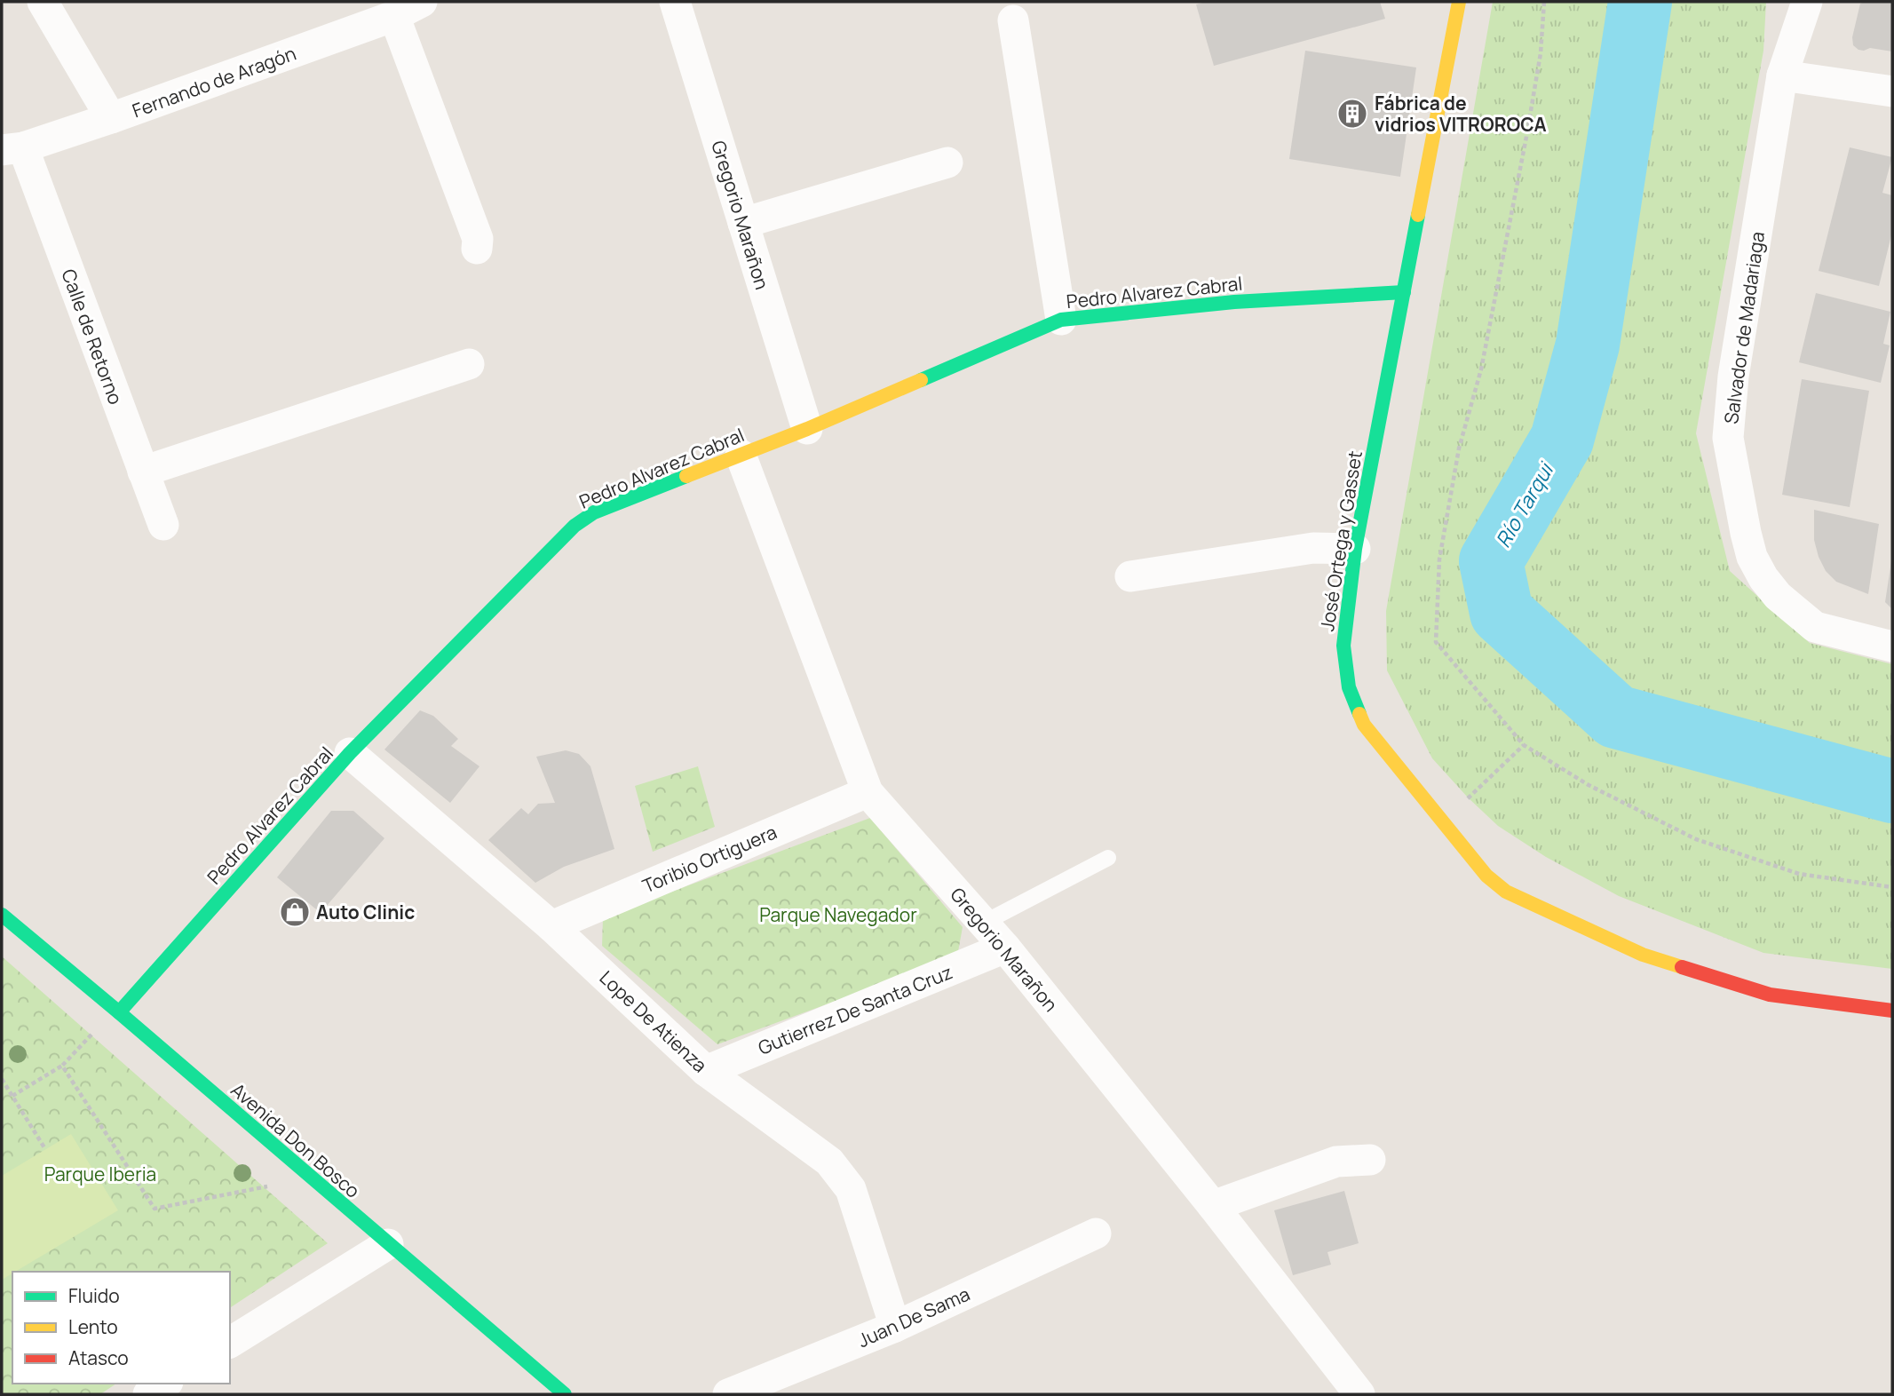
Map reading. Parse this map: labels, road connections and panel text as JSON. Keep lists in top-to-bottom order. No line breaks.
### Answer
{"streets":{"street":["Fernando de Aragón","Gregorio Marañon","Pedro Alvarez Cabral","Salvador de Madariaga","Calle de Retorno","José Ortega y Gasset","Toribio Ortiguera","Gutierrez De Santa Cruz","Lope De Atienza","Avenida Don Bosco","Juan De Sama"]},"crossings":[["Fernando de Aragón","Calle de Retorno"],["Gregorio Marañon","Pedro Alvarez Cabral"],["Gregorio Marañon","Toribio Ortiguera"],["Gregorio Marañon","Gutierrez De Santa Cruz"],["Pedro Alvarez Cabral","José Ortega y Gasset"],["Pedro Alvarez Cabral","Lope De Atienza"],["Pedro Alvarez Cabral","Avenida Don Bosco"],["Toribio Ortiguera","Lope De Atienza"],["Gutierrez De Santa Cruz","Lope De Atienza"],["Lope De Atienza","Juan De Sama"]],"water":["Río Tarqui"],"parks":["Parque Navegador","Parque Iberia"],"places":{"building":["Fábrica de vidrios VITROROCA"],"shop":["Auto Clinic"]},"legend":["Fluido","Lento","Atasco"]}
